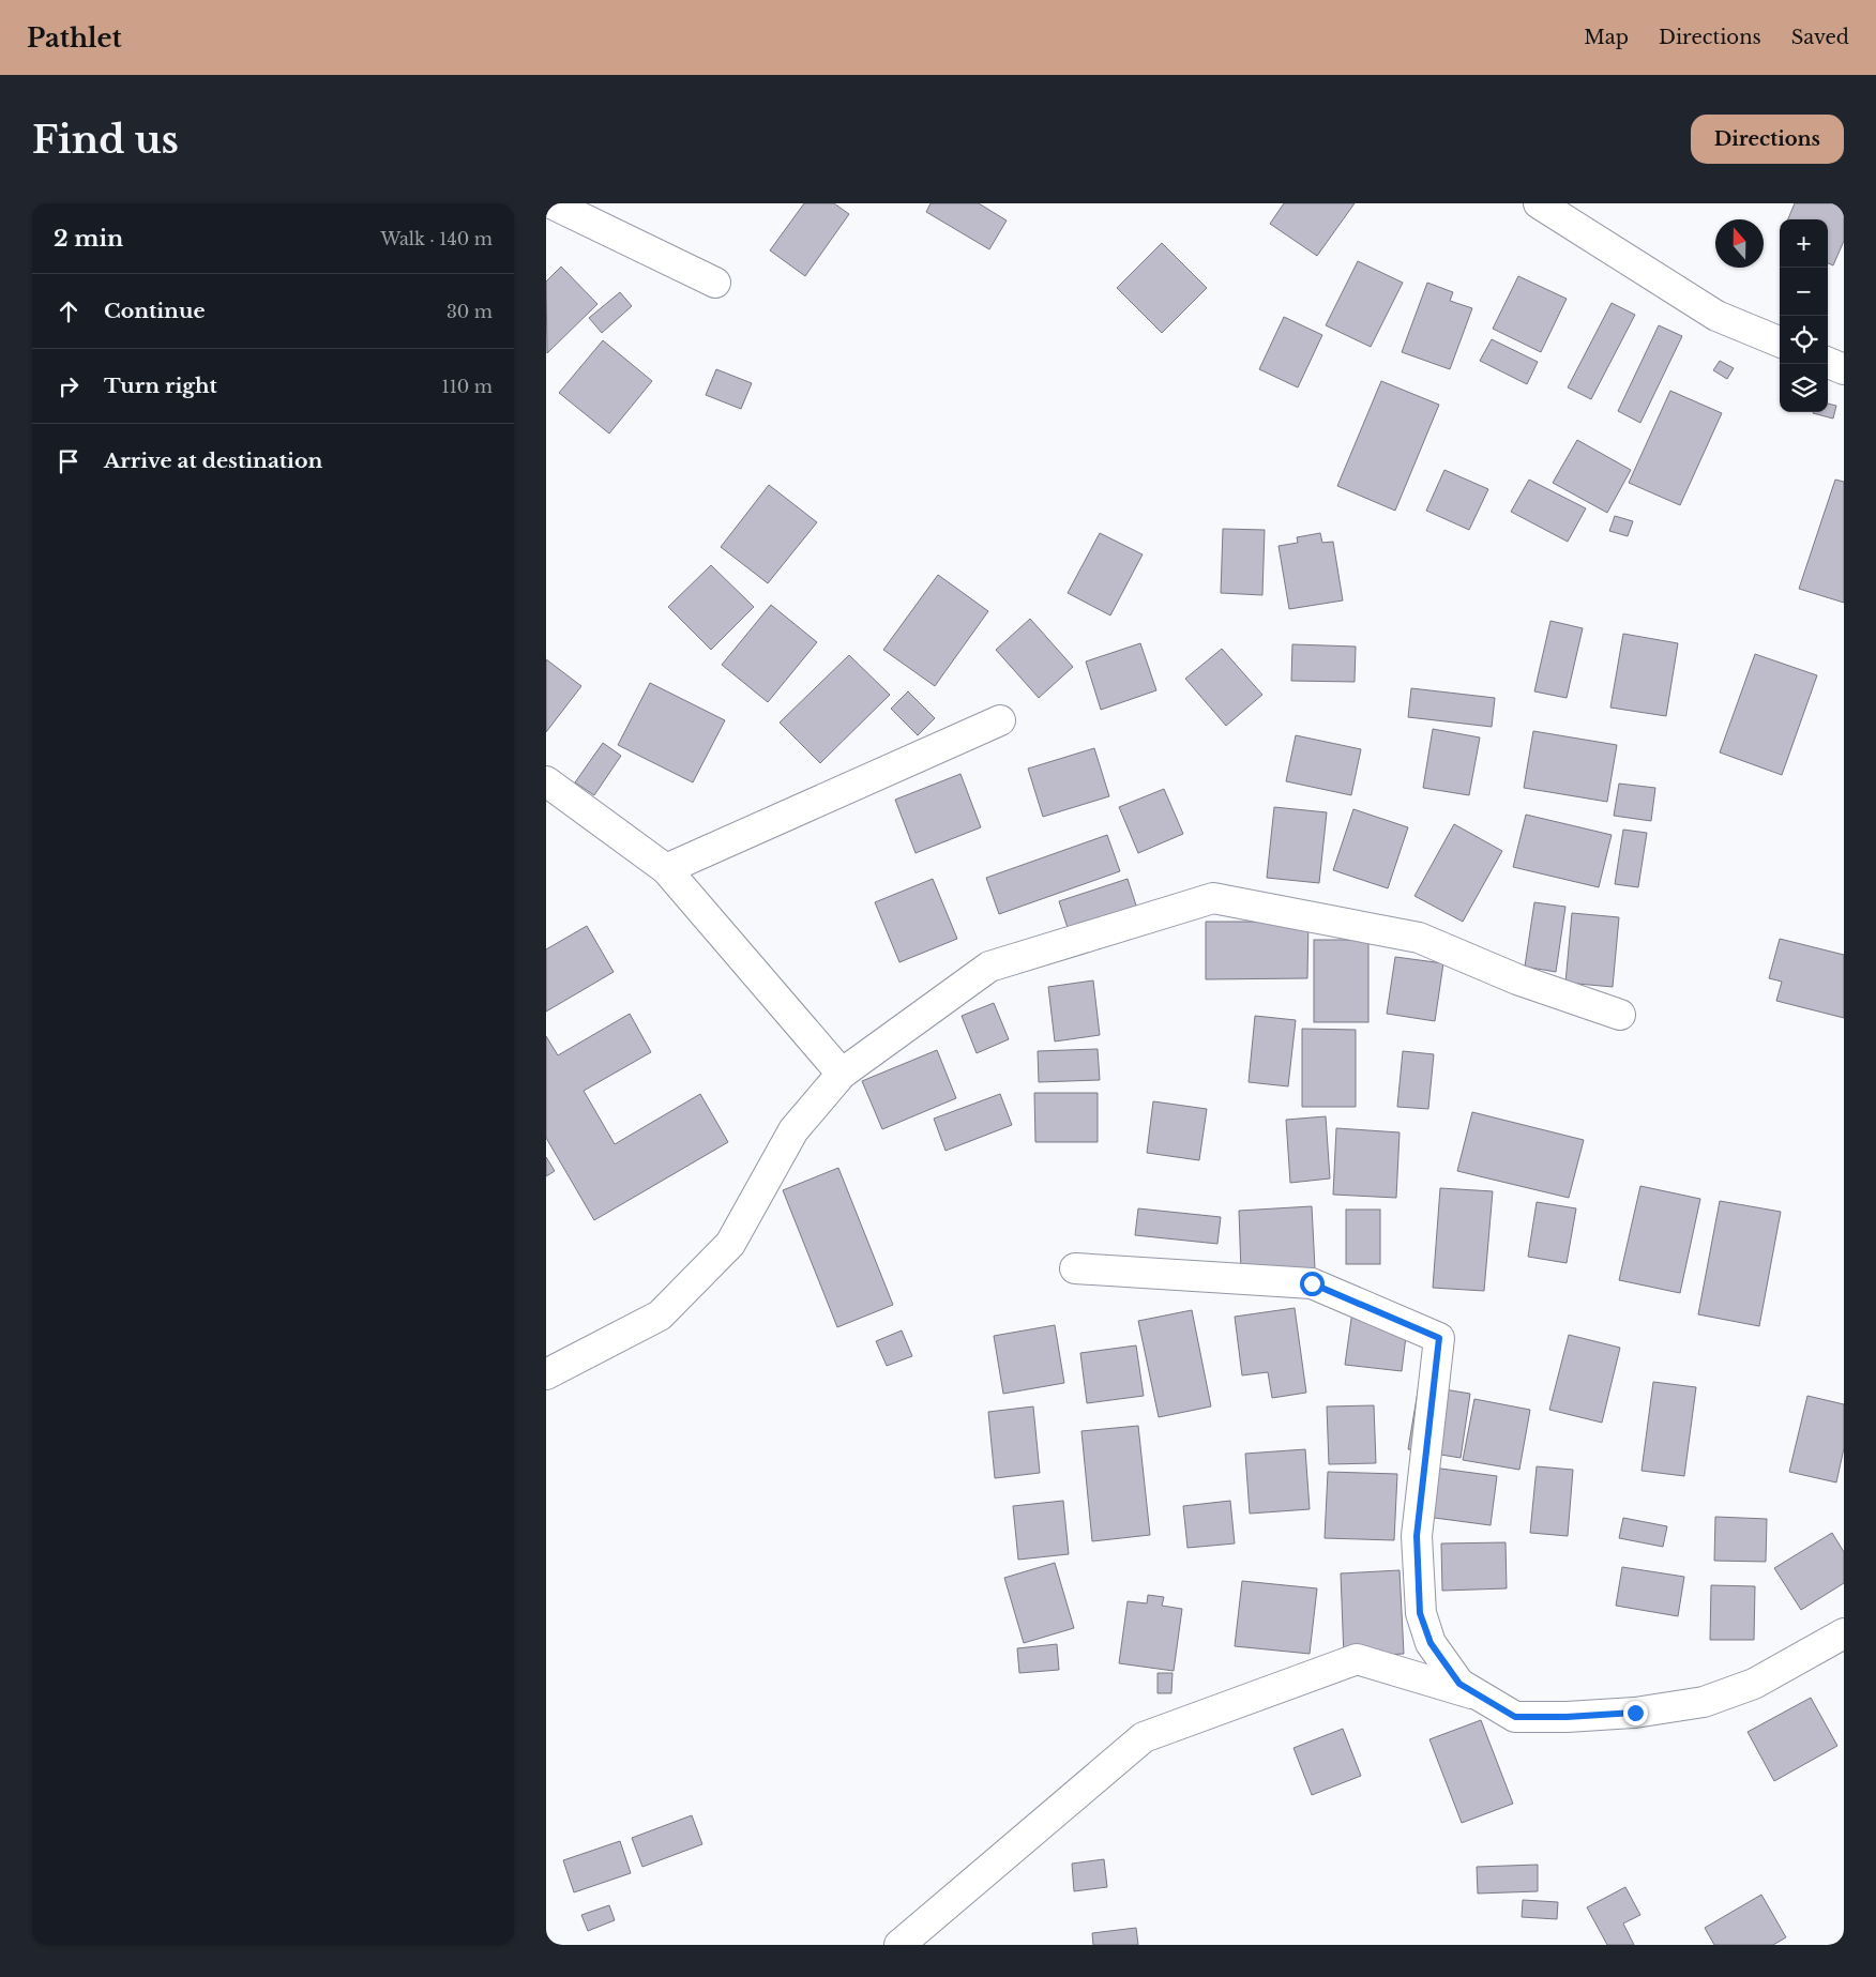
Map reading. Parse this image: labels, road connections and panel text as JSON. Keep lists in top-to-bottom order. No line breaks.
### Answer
{"north":"top","page":{"header":"Pathlet","nav":["Map","Directions","Saved"],"buttons":"Directions","title":"Find us","heading":["2 min","Walk · 140 m"],"map_buttons":["+","−"],"list":[["Continue","30 m"],["Turn right","110 m"],"Arrive at destination"]}}
